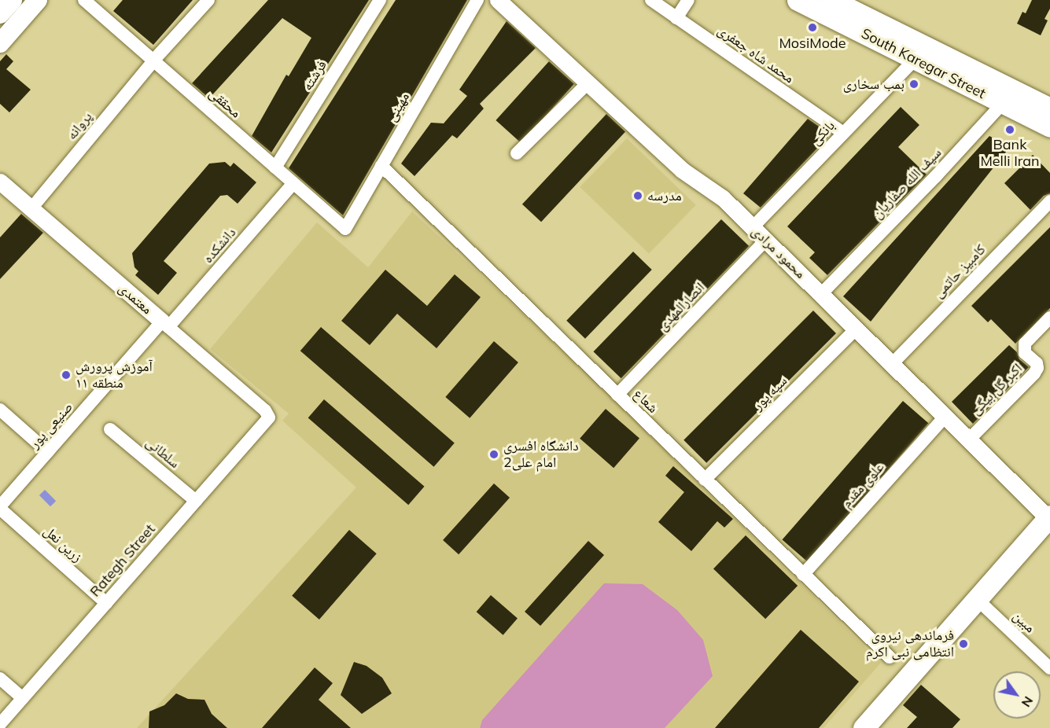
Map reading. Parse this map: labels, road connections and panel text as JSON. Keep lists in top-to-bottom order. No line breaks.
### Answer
{"streets":{"main road":["South Karegar Street"],"street":["محمد شاه جعفری","فرشته","محققی","مهینی","پروانه","بانکی","سیف الله صفاریان","دانشکده","محمود مرادی","کامبیز حاتمی","معتمدی","انصارالمهدی","اکبر گل بیگی","سپه پور","شعاع","صنیعی پور","سلطانی","علوی مقدم","زرین نعل","Rategh Street","مبین"]},"crossings":[["محمد شاه جعفری","بانکی"],["South Karegar Street","بانکی"],["South Karegar Street","سیف الله صفاریان"],["فرشته","محققی"],["محققی","مهینی"],["محققی","پروانه"],["محققی","دانشکده"],["مهینی","شعاع"],["پروانه","معتمدی"],["بانکی","محمود مرادی"],["سیف الله صفاریان","محمود مرادی"],["دانشکده","معتمدی"],["دانشکده","صنیعی پور"],["محمود مرادی","کامبیز حاتمی"],["محمود مرادی","انصارالمهدی"],["محمود مرادی","اکبر گل بیگی"],["محمود مرادی","سپه پور"],["محمود مرادی","علوی مقدم"],["معتمدی","صنیعی پور"],["معتمدی","Rategh Street"],["انصارالمهدی","شعاع"],["سپه پور","شعاع"],["شعاع","علوی مقدم"],["صنیعی پور","زرین نعل"],["سلطانی","Rategh Street"],["زرین نعل","Rategh Street"]],"places":["MosiMode","بمب سخاری","Bank Melli Iran","مدرسه","آموزش پرورش منطقه ۱۱","دانشگاه افسری امام علی2","فرماندهی نیروی انتظامی نبی اکرم"],"north":"bottom right"}
